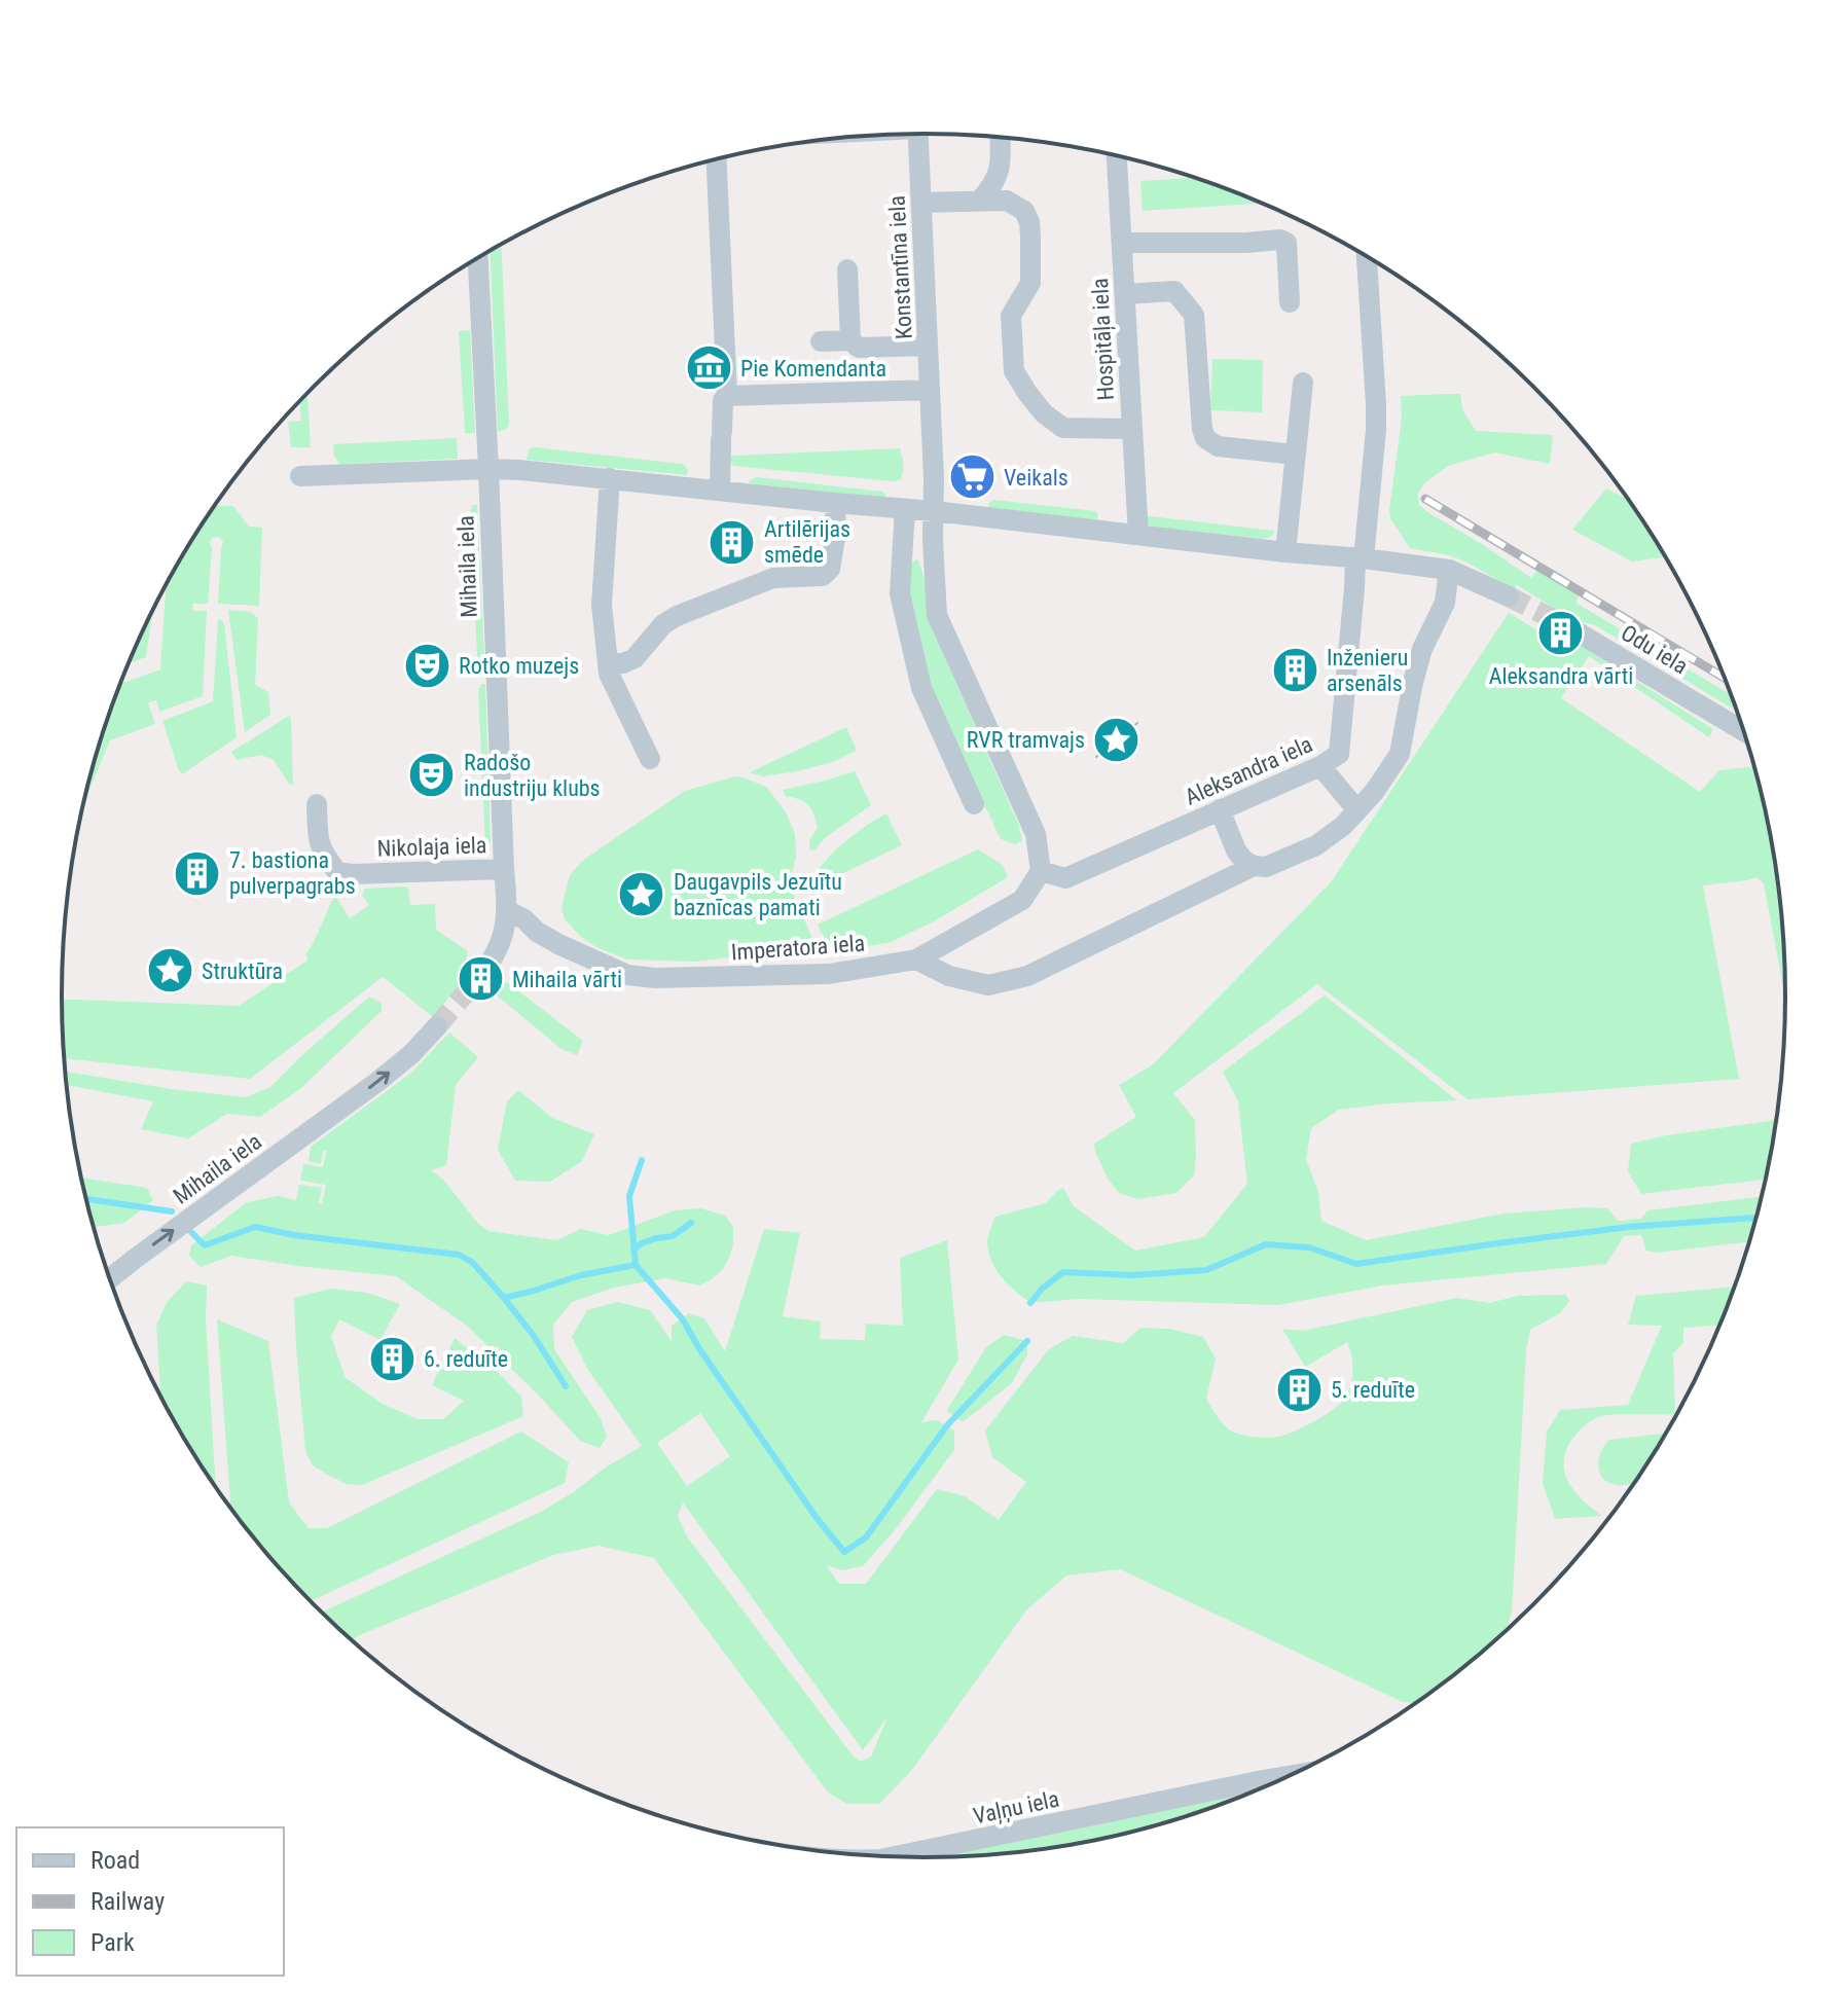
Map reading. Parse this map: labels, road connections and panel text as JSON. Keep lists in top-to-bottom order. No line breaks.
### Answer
{"streets":{"street":["Konstantīna iela","Hospitāļa iela","Mihaila iela","Odu iela","Aleksandra iela","Nikolaja iela","Imperatora iela","Vaļņu iela"]},"crossings":[["Mihaila iela","Nikolaja iela"],["Mihaila iela","Imperatora iela"],["Aleksandra iela","Imperatora iela"]],"one_way":["Mihaila iela"],"places":{"museum":["Pie Komendanta"],"supermarket":["Veikals"],"building":["Artilērijas smēde","Aleksandra vārti","Inženieru arsenāls","7. bastiona pulverpagrabs","Mihaila vārti","6. reduīte","5. reduīte"],"theatre":["Rotko muzejs","Radošo industriju klubs"],"place":["RVR tramvajs","Daugavpils Jezuītu baznīcas pamati","Struktūra"]},"legend":["Road","Railway","Park"]}
